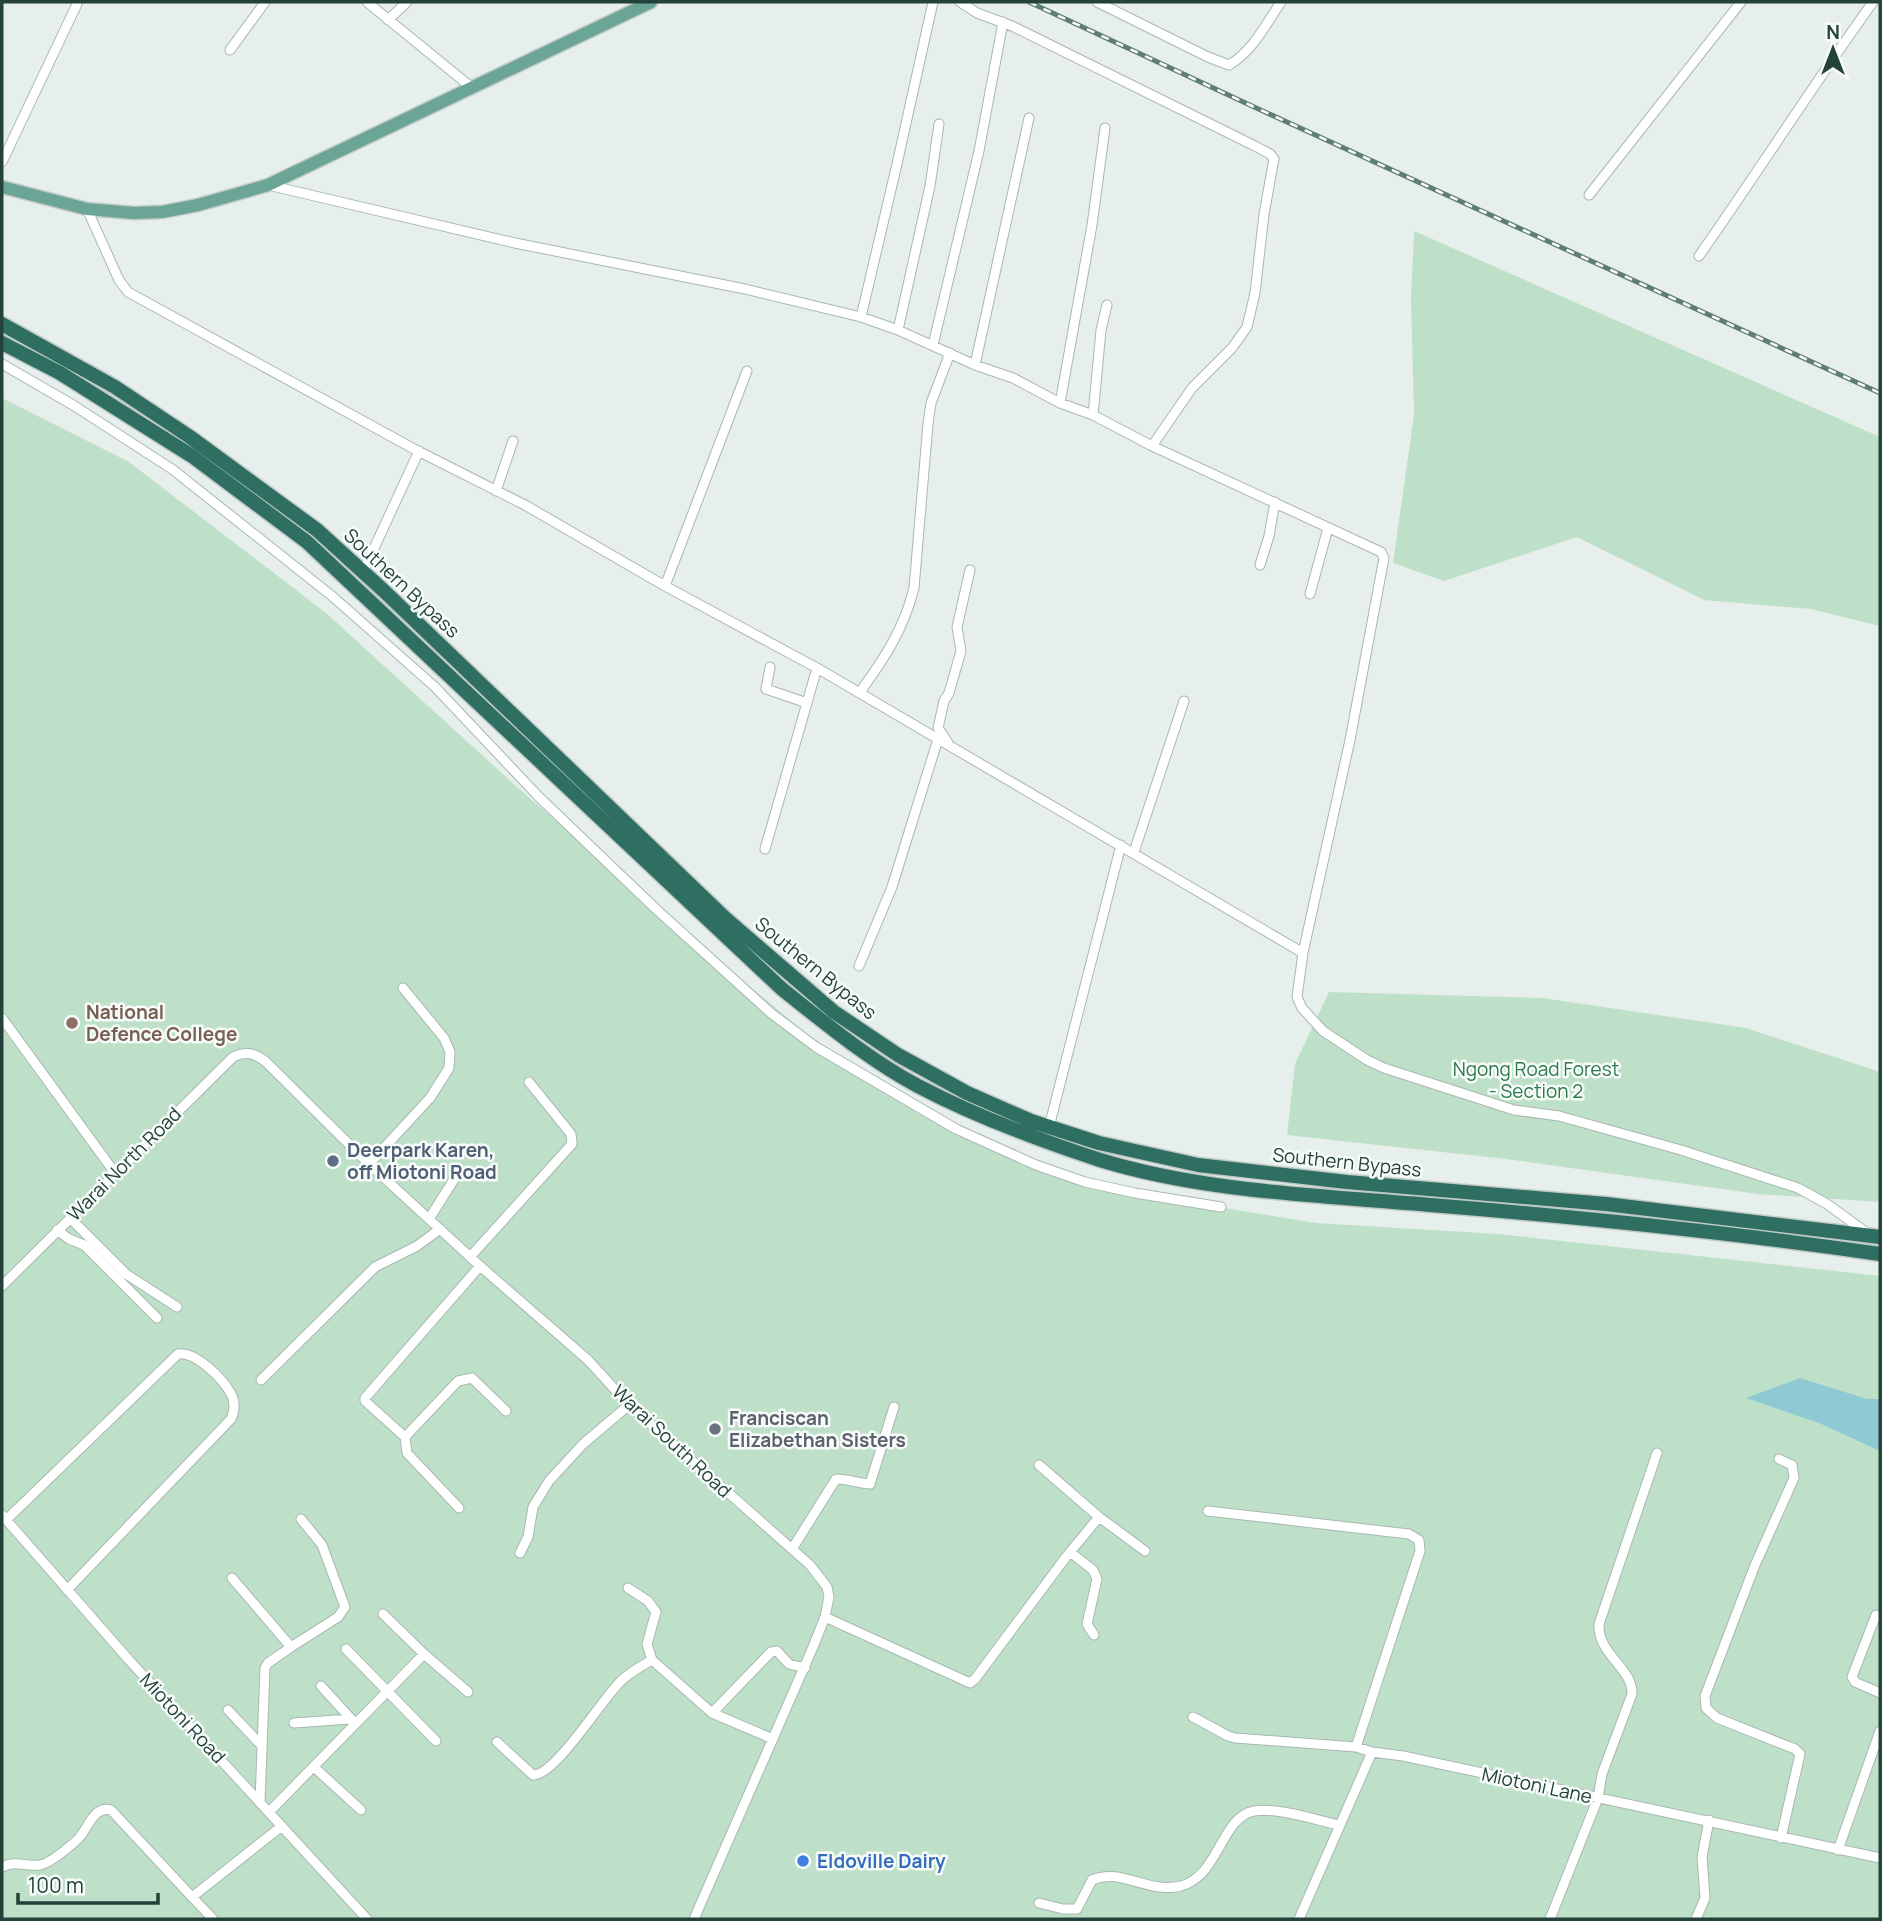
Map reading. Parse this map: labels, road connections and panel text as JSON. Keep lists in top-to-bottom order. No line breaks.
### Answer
{"streets":{"highway":["Southern Bypass"],"street":["Warai North Road","Warai South Road","Miotoni Road","Miotoni Lane"]},"crossings":[["Warai North Road","Warai South Road"]],"parks":["Ngong Road Forest - Section 2"],"places":["National Defence College","Deerpark Karen, off Miotoni Road","Franciscan Elizabethan Sisters","Eldoville Dairy"],"scale_bar":"100 m","north":"top"}
